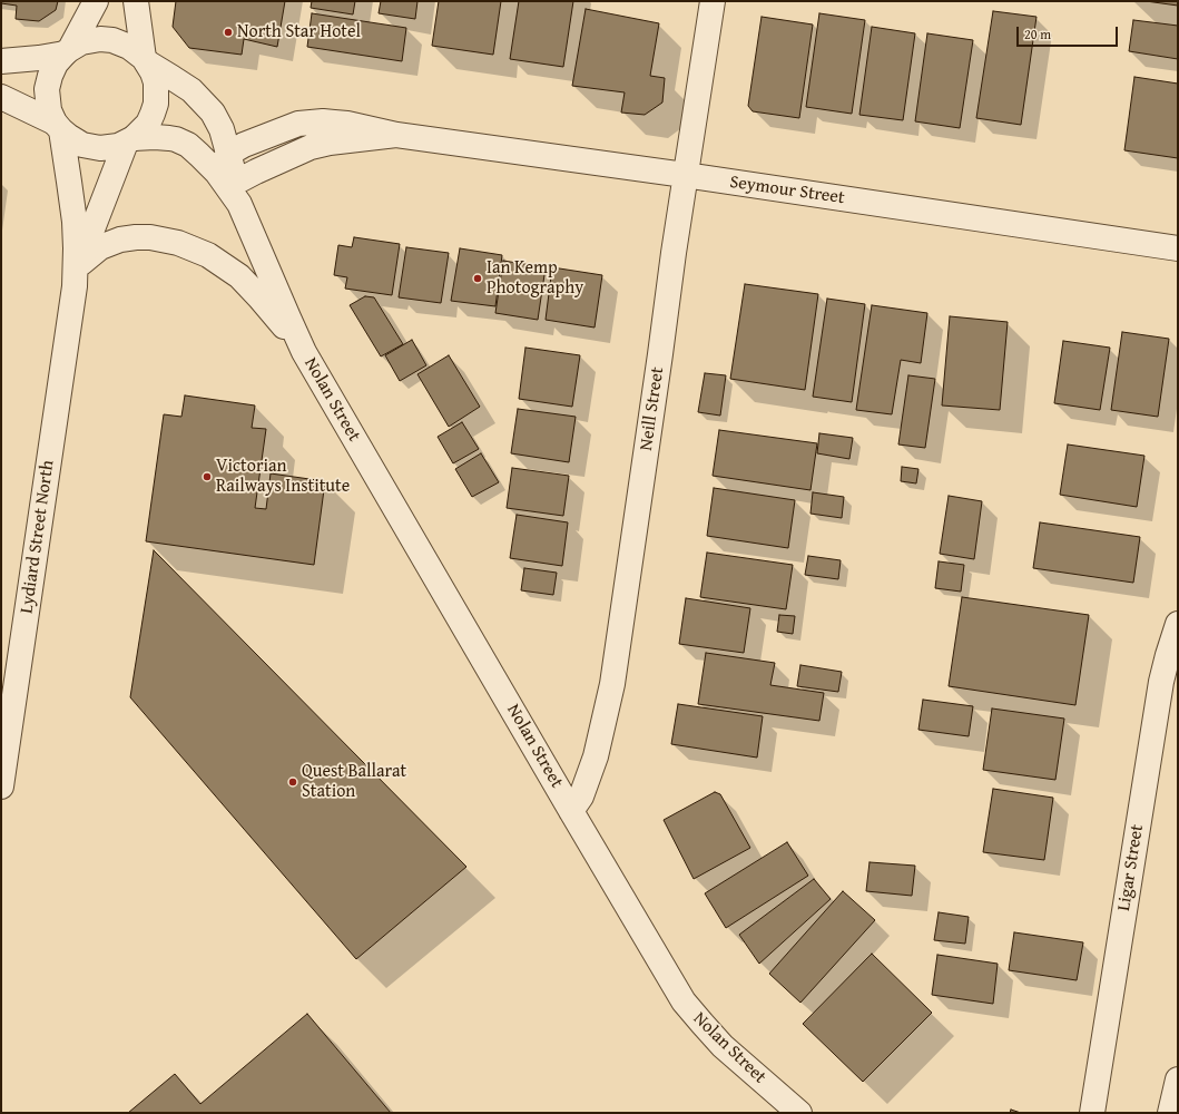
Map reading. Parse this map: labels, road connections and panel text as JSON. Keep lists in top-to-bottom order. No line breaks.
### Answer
{"streets":{"street":["Seymour Street","Nolan Street","Neill Street","Lydiard Street North","Ligar Street"]},"crossings":[["Seymour Street","Nolan Street"],["Seymour Street","Neill Street"],["Nolan Street","Neill Street"],["Nolan Street","Lydiard Street North"]],"places":["North Star Hotel","Ian Kemp Photography","Victorian Railways Institute","Quest Ballarat Station"],"scale_bar":"20 m"}
